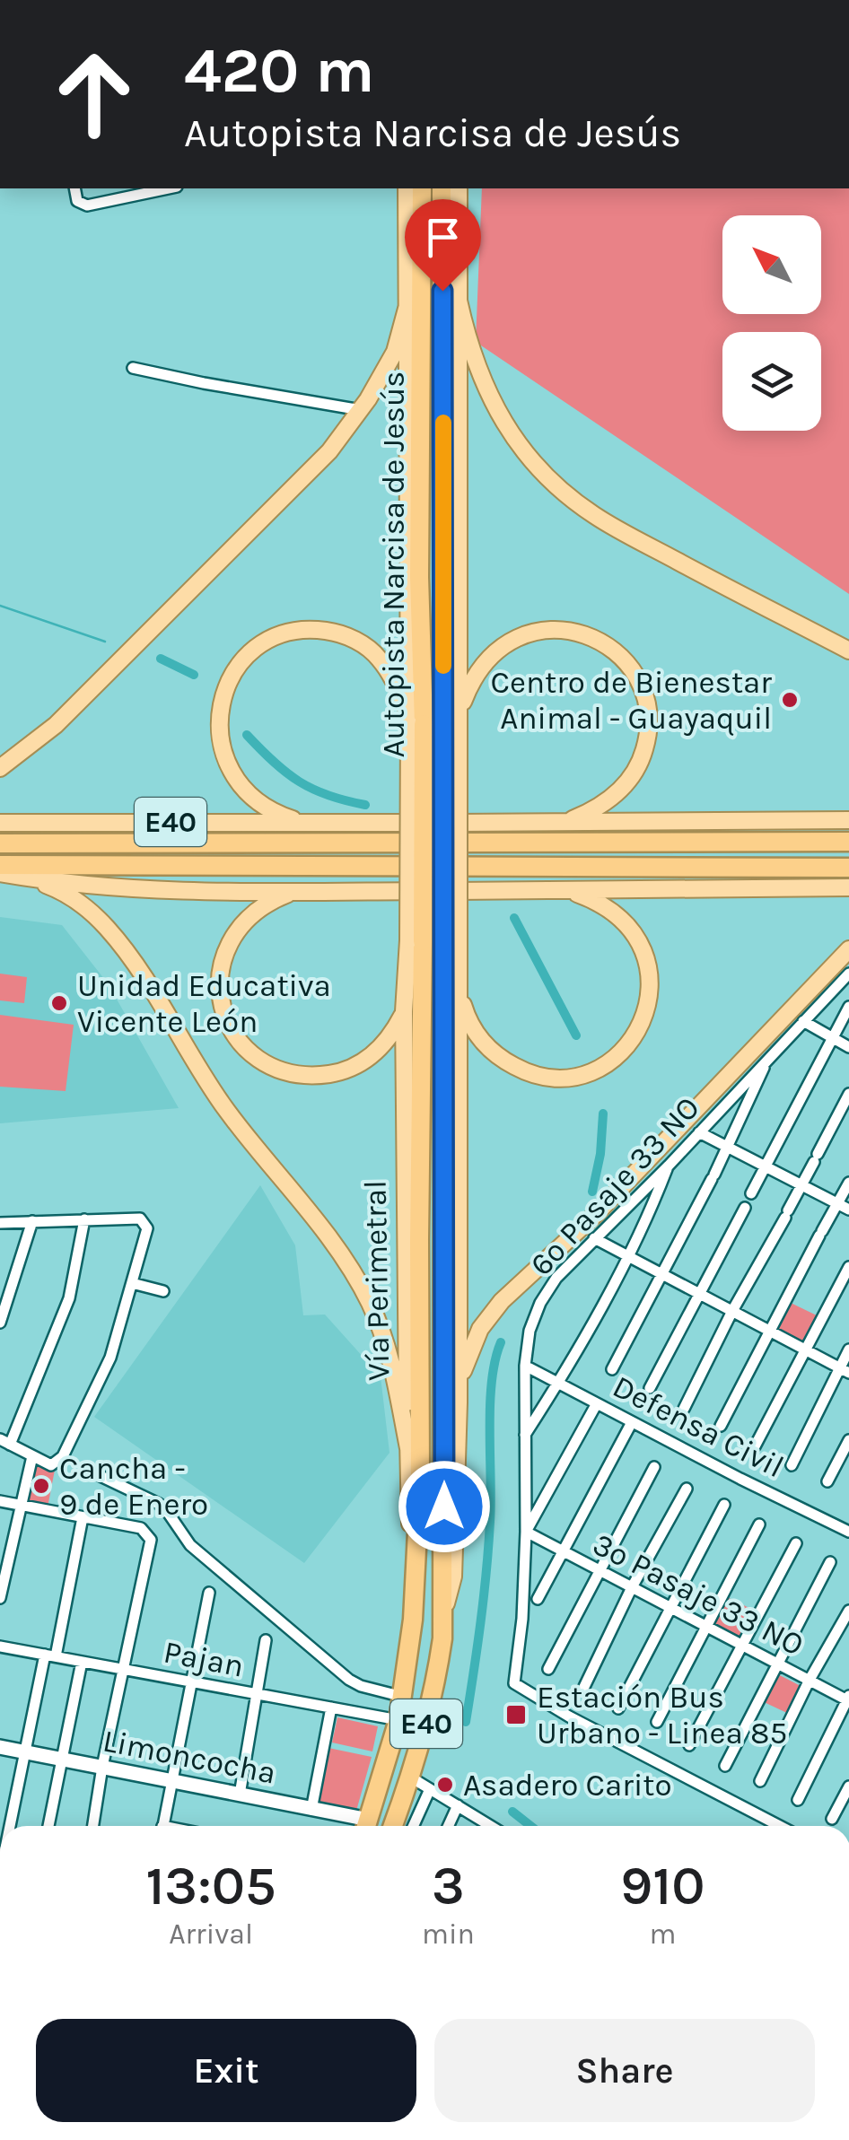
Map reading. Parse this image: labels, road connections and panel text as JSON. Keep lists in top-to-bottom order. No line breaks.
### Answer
{"streets":{"highway":["Autopista Narcisa de Jesús","E40","Vía Perimetral"],"street":["6º Pasaje 33 NO","Defensa Civil","3º Pasaje 33 NO","Pajan","Limoncocha"]},"crossings":[["Autopista Narcisa de Jesús","Vía Perimetral"],["6º Pasaje 33 NO","Defensa Civil"],["6º Pasaje 33 NO","3º Pasaje 33 NO"],["Vía Perimetral","Pajan"]],"places":{"other":["Centro de Bienestar Animal - Guayaquil","Unidad Educativa Vicente León","Cancha - 9 de Enero","Asadero Carito"],"transit":["Estación Bus Urbano - Linea 85"]},"north":"top left","page":{"turn":["420 m","Autopista Narcisa de Jesús"],"eta":["13:05","Arrival","3","min","910","m"],"buttons":["Exit","Share"]}}
